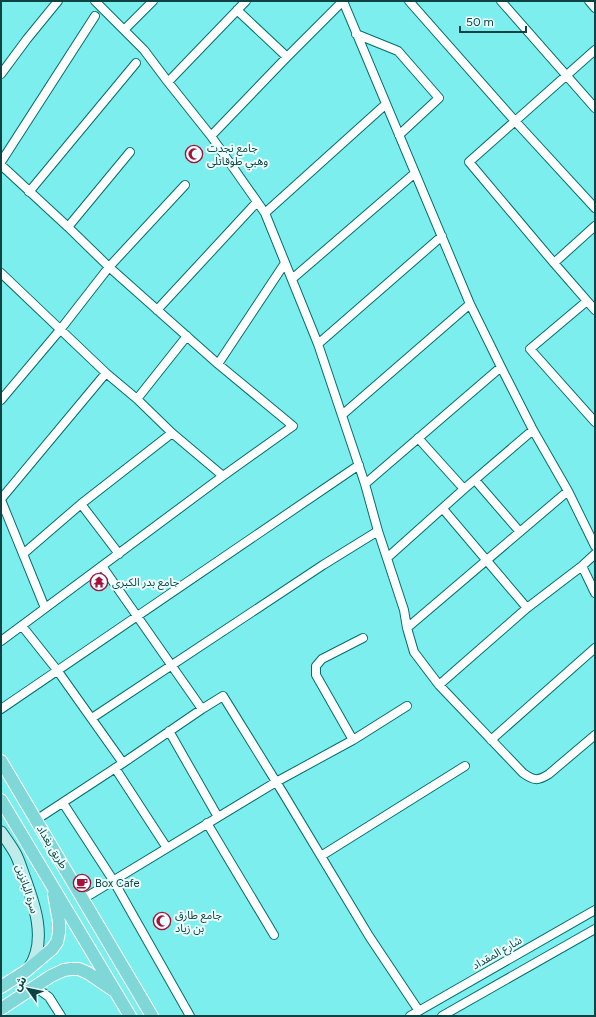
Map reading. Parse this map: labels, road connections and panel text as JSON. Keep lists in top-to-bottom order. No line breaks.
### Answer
{"streets":{"main road":["طريق بغداد","سرة البانزين"],"street":["شارع المقداد"]},"places":{"mosque":["جامع نجدت وهبي طوقاتلى","جامع طارق بن زياد"],"temple":["جامع بدر الكبرى"],"cafe":["Box Cafe"]},"scale_bar":"50 m","north":"top left"}
